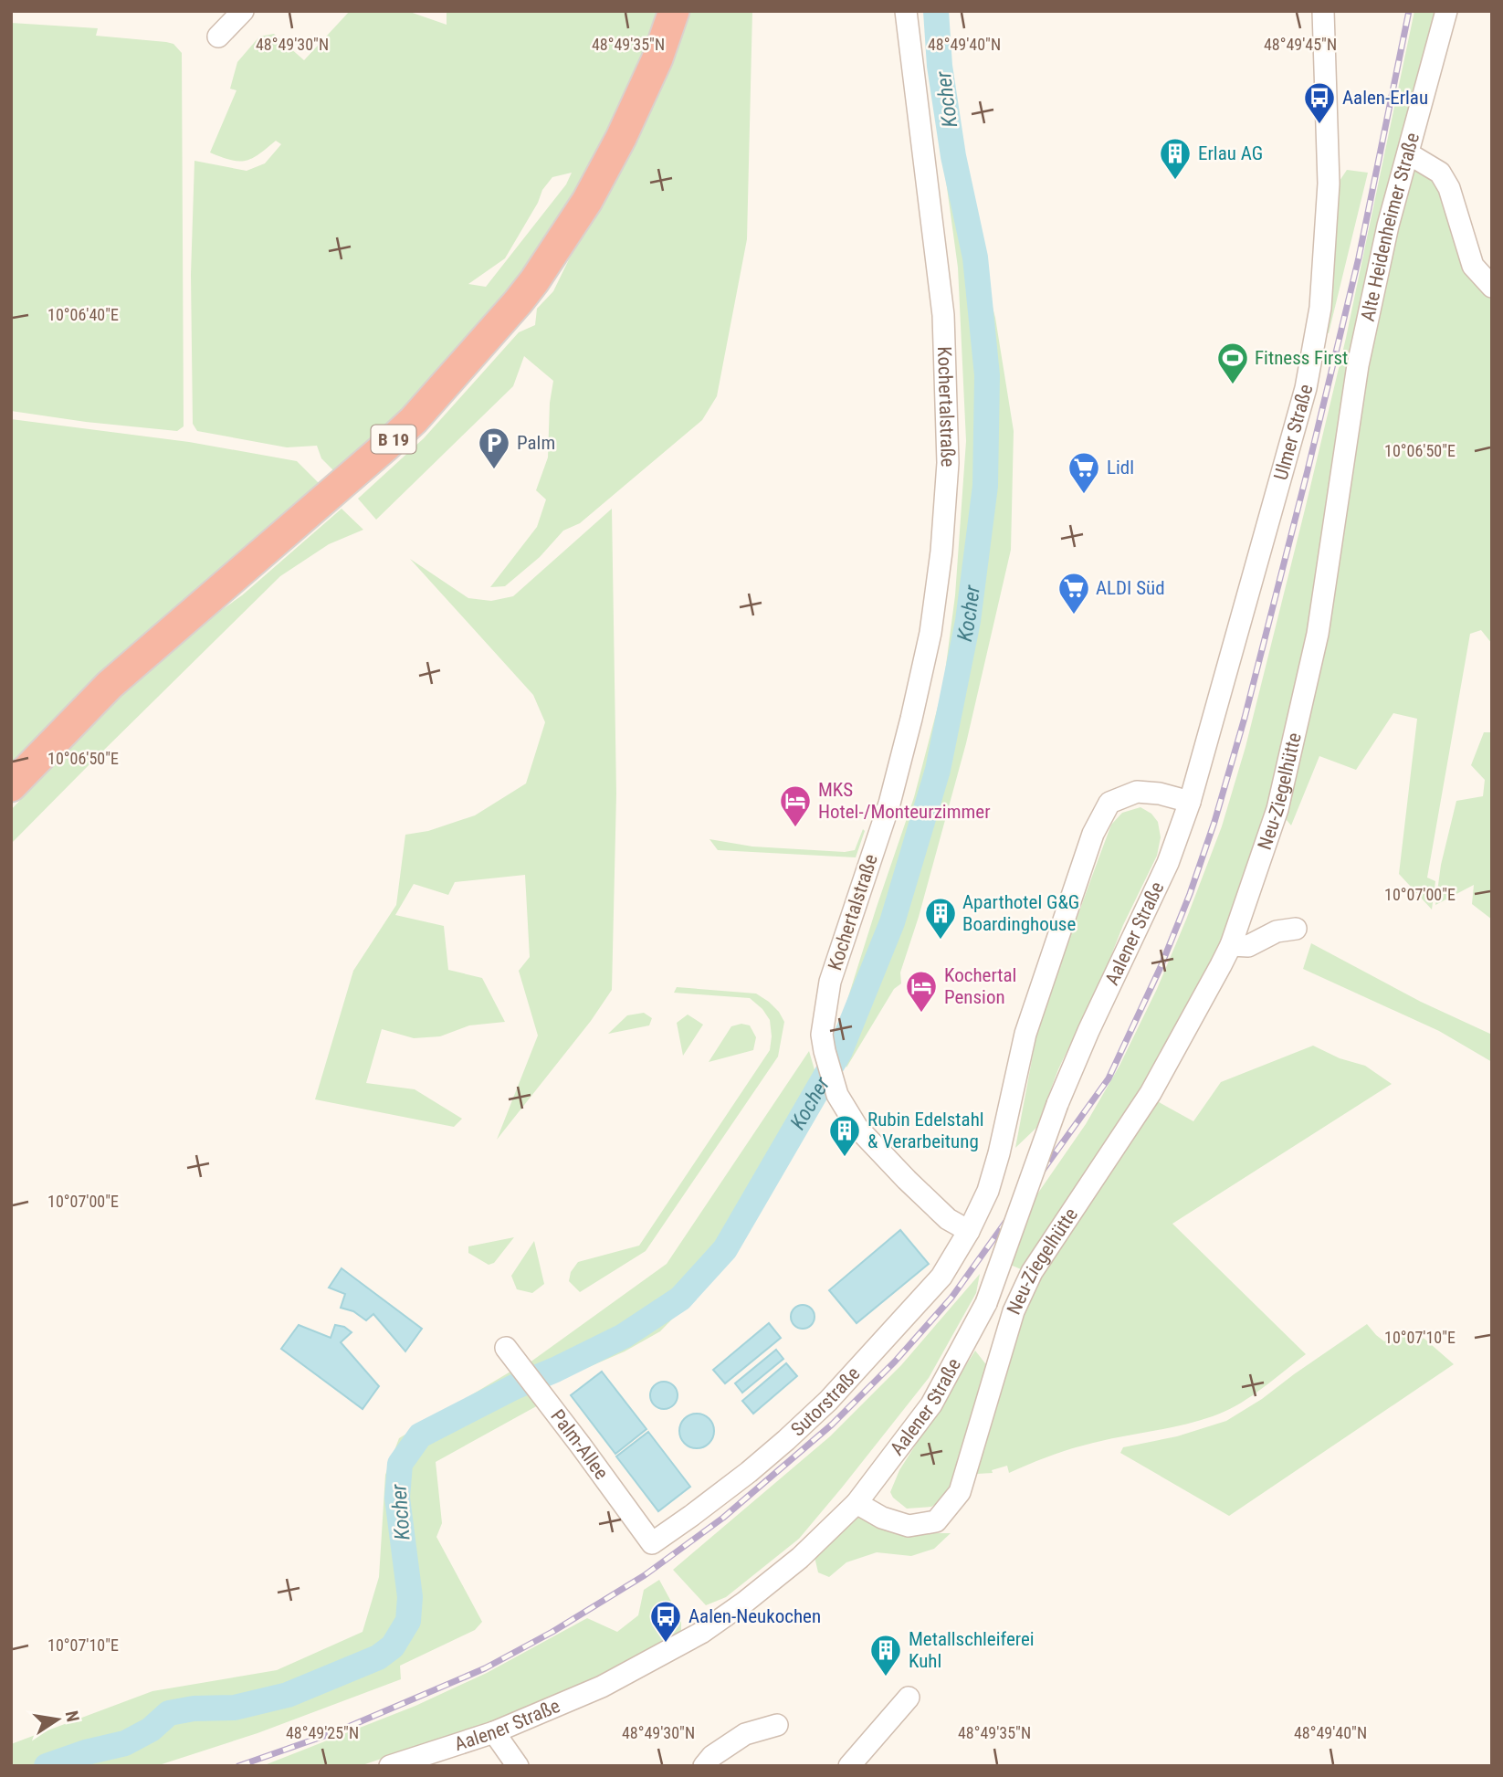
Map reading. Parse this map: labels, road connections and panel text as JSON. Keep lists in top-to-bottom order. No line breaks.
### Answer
{"streets":{"highway":["B 19"],"street":["Alte Heidenheimer Straße","Kochertalstraße","Ulmer Straße","Neu-Ziegelhütte","Aalener Straße","Sutorstraße","Palm-Allee"]},"crossings":[["Alte Heidenheimer Straße","Neu-Ziegelhütte"],["Kochertalstraße","Sutorstraße"],["Ulmer Straße","Aalener Straße"],["Neu-Ziegelhütte","Aalener Straße"],["Sutorstraße","Palm-Allee"]],"water":["Kocher"],"places":{"bus stop":["Aalen-Erlau","Aalen-Neukochen"],"building":["Erlau AG","Aparthotel G&G Boardinghouse","Rubin Edelstahl & Verarbeitung","Metallschleiferei Kuhl"],"sports":["Fitness First"],"parking":["Palm"],"supermarket":["Lidl","ALDI Süd"],"hotel":["MKS Hotel-/Monteurzimmer","Kochertal Pension"]},"north":"right","coordinates":["48°49'30\"N","48°49'35\"N","48°49'40\"N","48°49'45\"N","10°06'40\"E","10°06'50\"E","10°07'00\"E","10°07'10\"E","48°49'25\"N"]}
